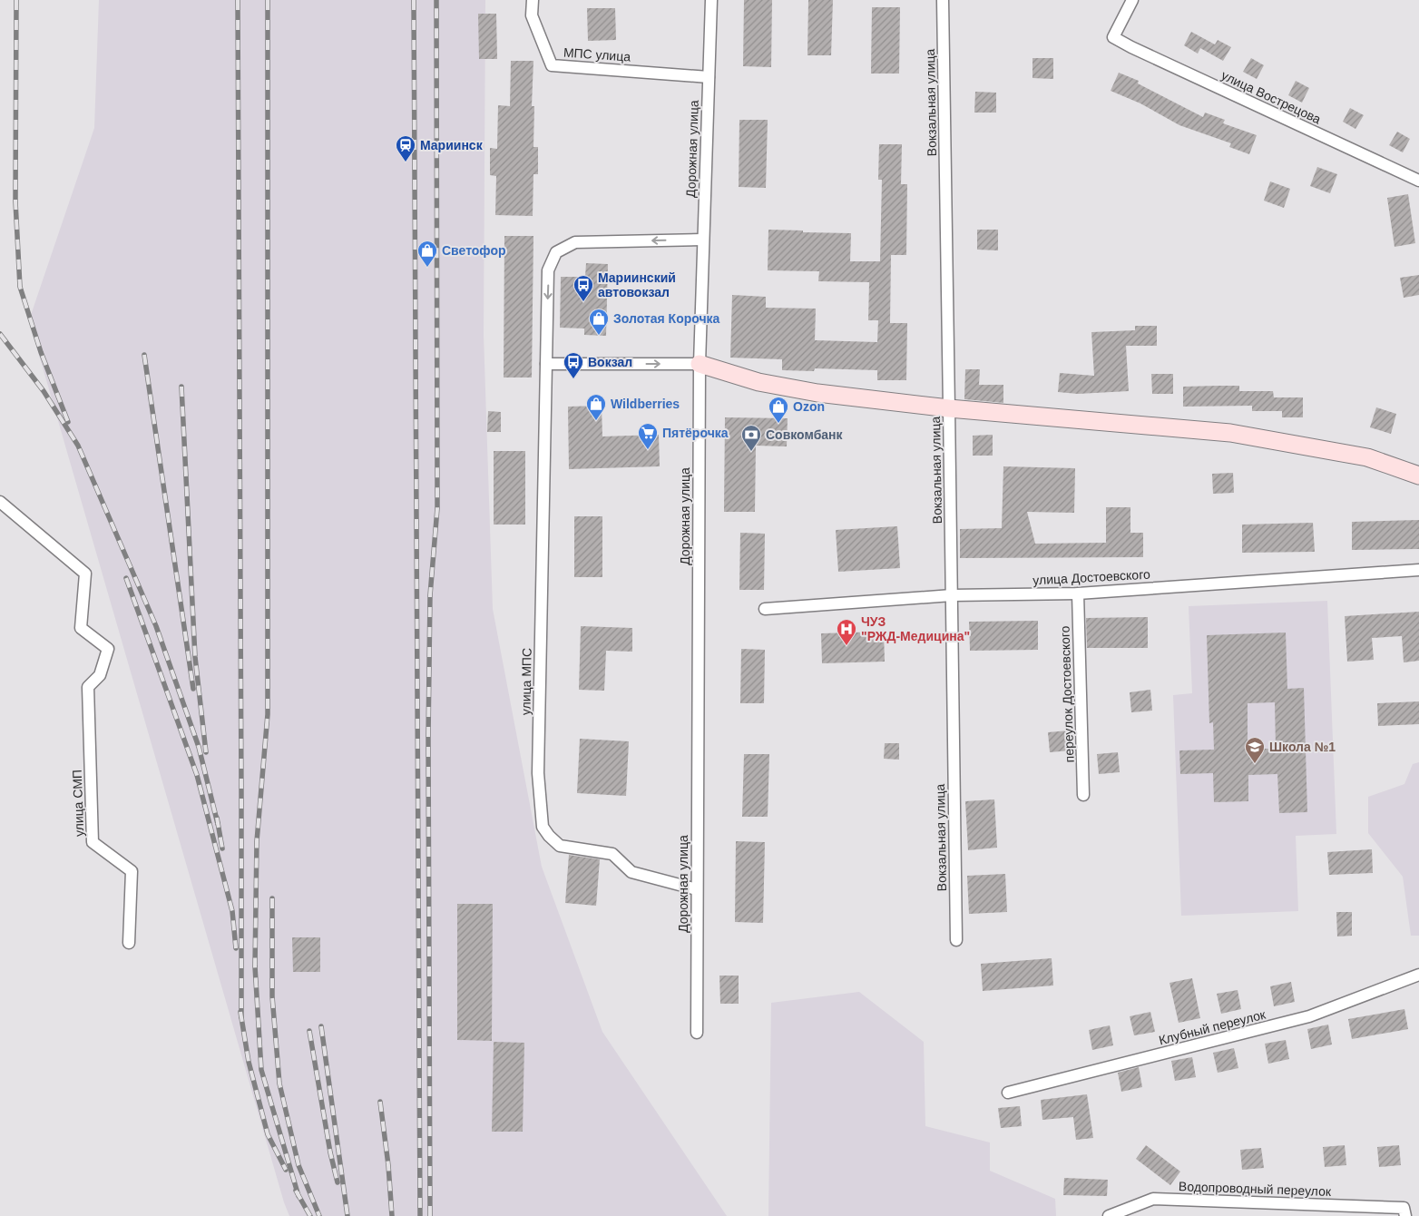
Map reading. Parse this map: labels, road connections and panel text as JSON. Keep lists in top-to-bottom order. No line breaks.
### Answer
{"streets":{"street":["МПС улица","улица Вострецова","Вокзальная улица","Дорожная улица","улица Достоевского","улица МПС","переулок Достоевского","улица СМП","Клубный переулок","Водопроводный переулок"]},"crossings":[["МПС улица","Дорожная улица"],["Вокзальная улица","улица Достоевского"],["Дорожная улица","улица МПС"],["улица Достоевского","переулок Достоевского"]],"places":{"station":["Мариинск"],"shop":["Светофор","Золотая Корочка","Wildberries","Ozon"],"bus stop":["Мариинский автовокзал","Вокзал"],"supermarket":["Пятёрочка"],"bank":["Совкомбанк"],"hospital":["ЧУЗ \"РЖД-Медицина\""],"school or university":["Школа №1"]}}
